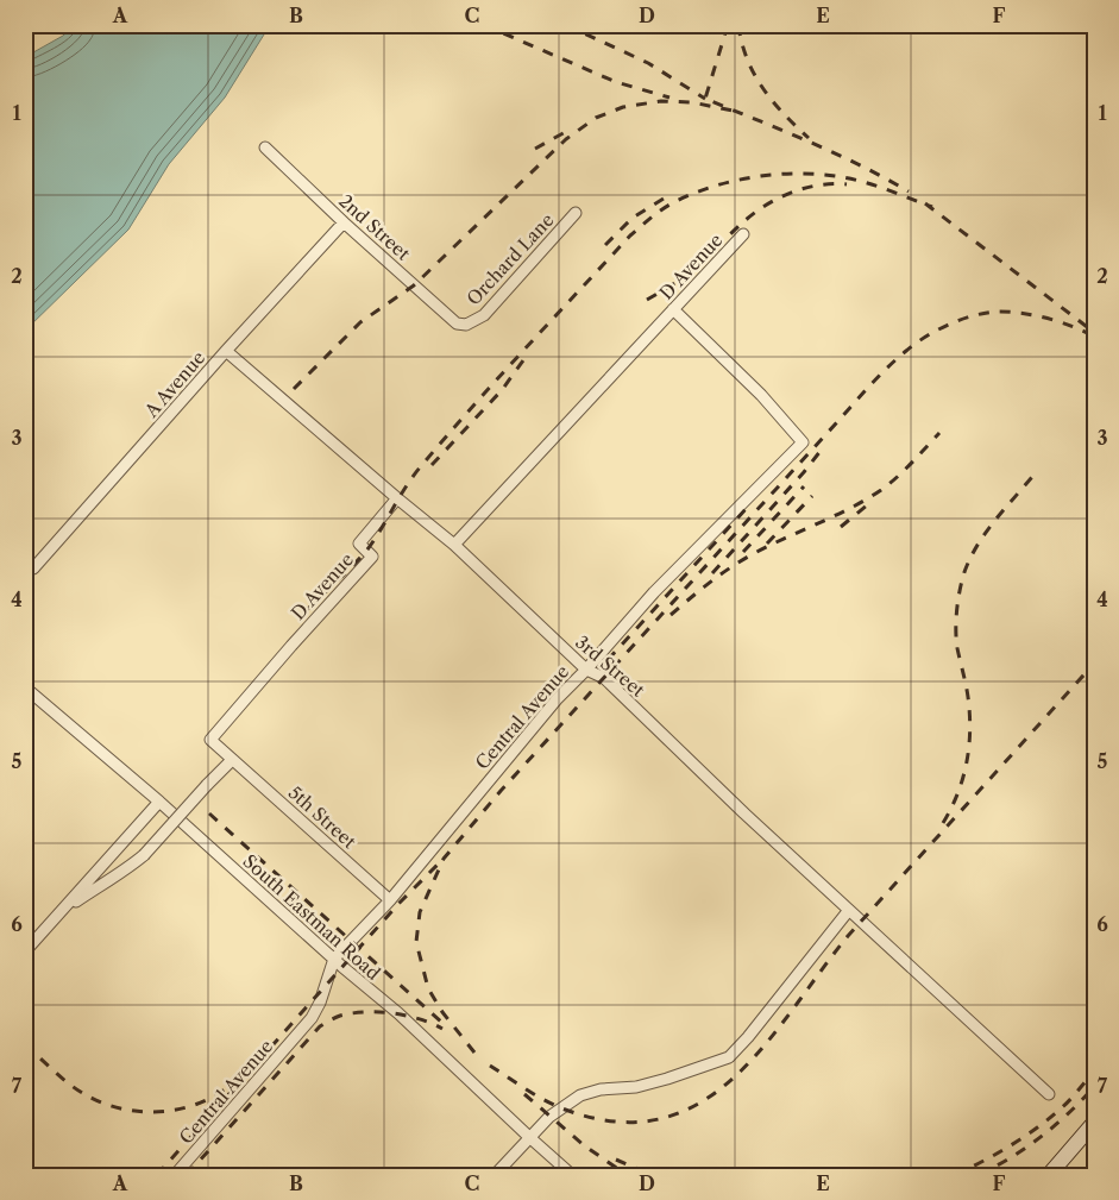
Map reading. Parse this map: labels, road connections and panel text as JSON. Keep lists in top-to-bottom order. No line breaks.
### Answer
{"streets":{"street":["2nd Street","Orchard Lane","D Avenue","A Avenue","3rd Street","Central Avenue","5th Street","South Eastman Road"]},"crossings":[["2nd Street","Orchard Lane"],["2nd Street","A Avenue"],["D Avenue","3rd Street"],["D Avenue","Central Avenue"],["D Avenue","5th Street"],["3rd Street","Central Avenue"],["Central Avenue","5th Street"],["Central Avenue","South Eastman Road"]],"grid":{"columns":["A","B","C","D","E","F"],"rows":["1","2","3","4","5","6","7"]}}
